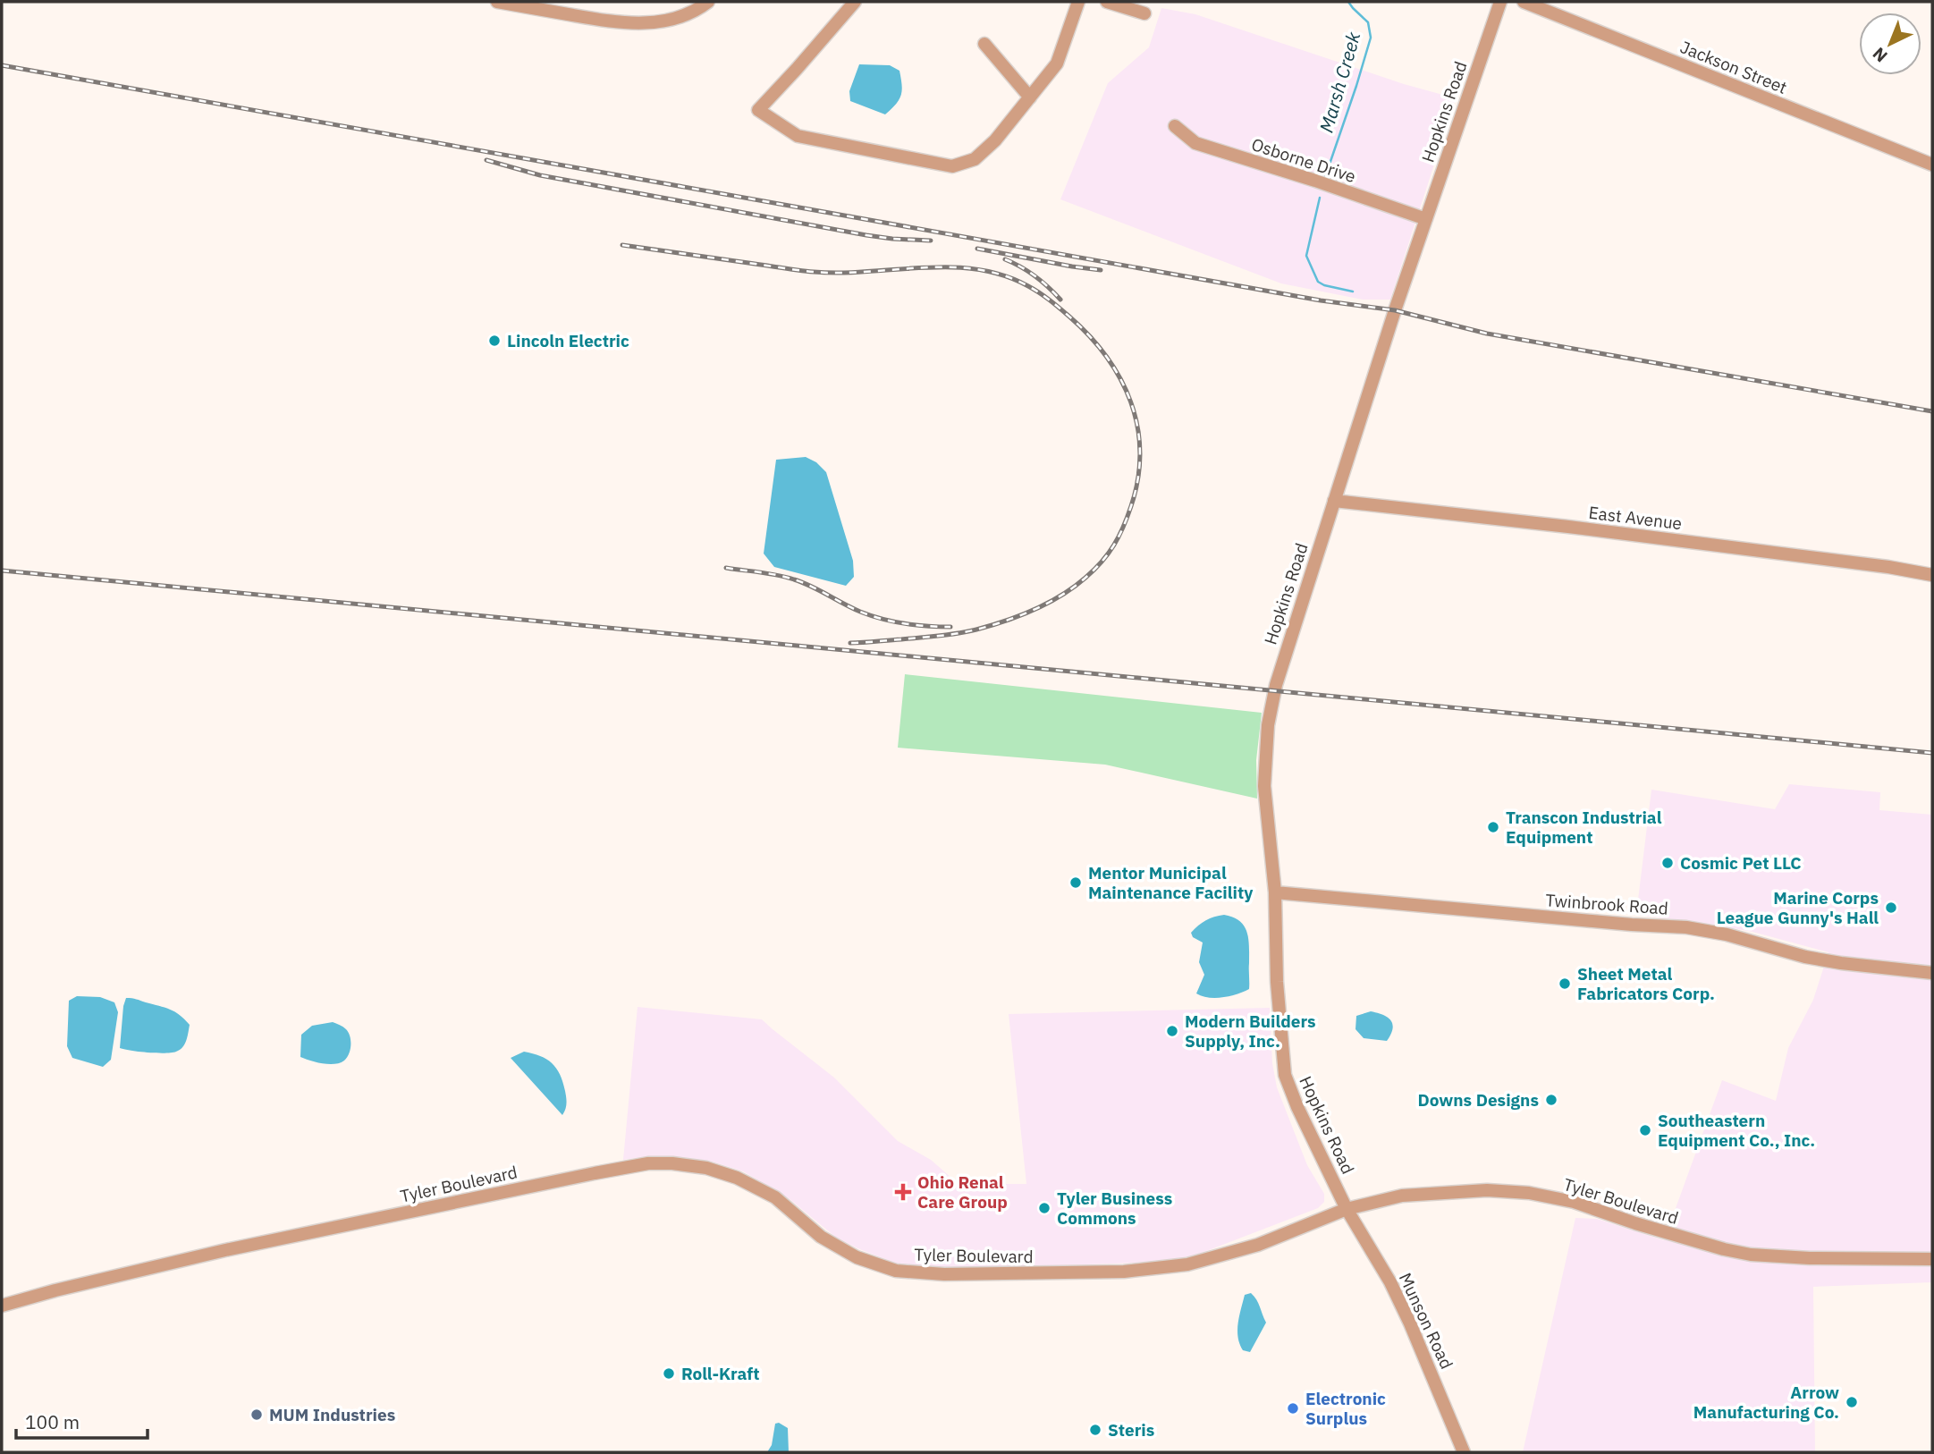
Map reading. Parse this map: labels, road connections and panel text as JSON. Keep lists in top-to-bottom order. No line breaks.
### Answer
{"streets":{"street":["Jackson Street","Hopkins Road","Osborne Drive","East Avenue","Twinbrook Road","Tyler Boulevard","Munson Road"]},"crossings":[["Hopkins Road","Osborne Drive"],["Hopkins Road","East Avenue"],["Hopkins Road","Twinbrook Road"],["Hopkins Road","Tyler Boulevard"],["Hopkins Road","Munson Road"],["Tyler Boulevard","Munson Road"]],"water":["Marsh Creek"],"places":{"other":["Lincoln Electric","Transcon Industrial Equipment","Cosmic Pet LLC","Mentor Municipal Maintenance Facility","Marine Corps League Gunny's Hall","Sheet Metal Fabricators Corp.","Modern Builders Supply, Inc.","Downs Designs","Southeastern Equipment Co., Inc.","Tyler Business Commons","Roll-Kraft","Arrow Manufacturing Co.","Electronic Surplus","MUM Industries","Steris"],"health":["Ohio Renal Care Group"]},"scale_bar":"100 m","north":"bottom left"}
